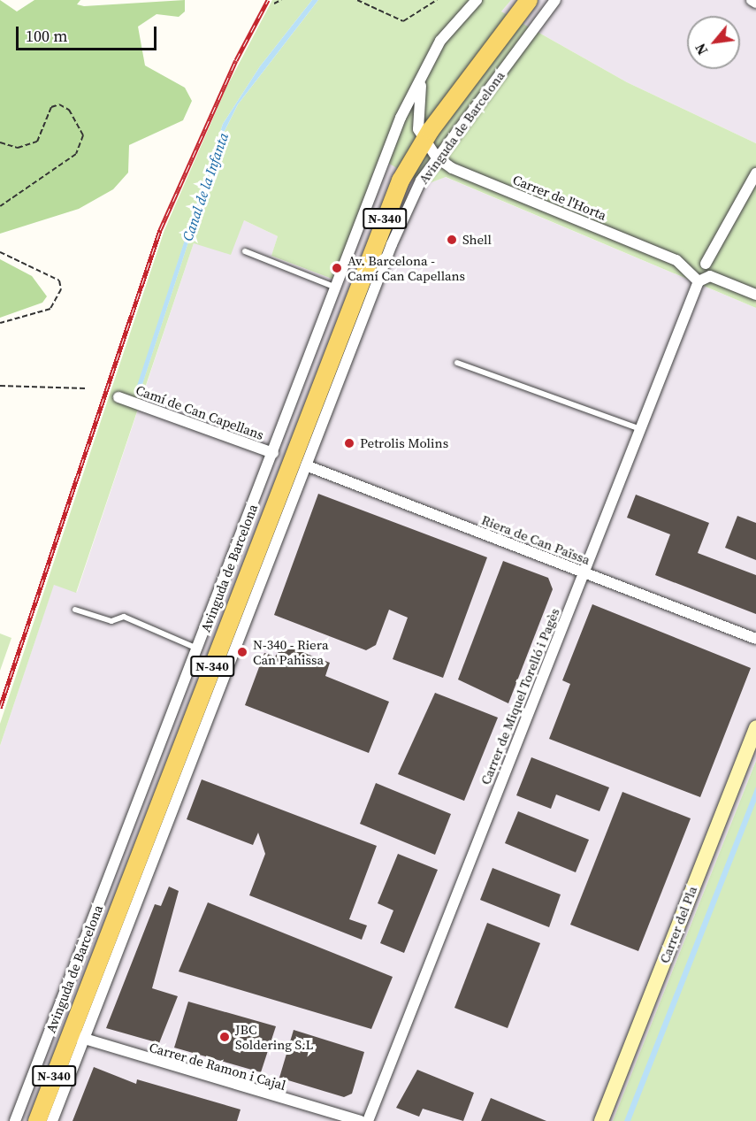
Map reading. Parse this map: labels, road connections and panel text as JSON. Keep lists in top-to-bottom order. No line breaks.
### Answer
{"streets":{"main road":["Avinguda de Barcelona","N-340","Carrer del Pla"],"street":["Carrer de l'Horta","Camí de Can Capellans","Riera de Can Païssa","Carrer de Miquel Torelló i Pagès","Carrer de Ramon i Cajal"]},"crossings":[["Avinguda de Barcelona","Carrer de l'Horta"],["Avinguda de Barcelona","Camí de Can Capellans"],["Avinguda de Barcelona","Riera de Can Païssa"],["Avinguda de Barcelona","Carrer de Ramon i Cajal"],["Carrer de l'Horta","Carrer de Miquel Torelló i Pagès"],["Riera de Can Païssa","Carrer de Miquel Torelló i Pagès"]],"water":["Canal de la Infanta"],"places":["Shell","Av. Barcelona - Camí Can Capellans","Petrolis Molins","N-340 - Riera Can Pahissa","JBC Soldering S.L"],"scale_bar":"100 m","north":"bottom left"}
